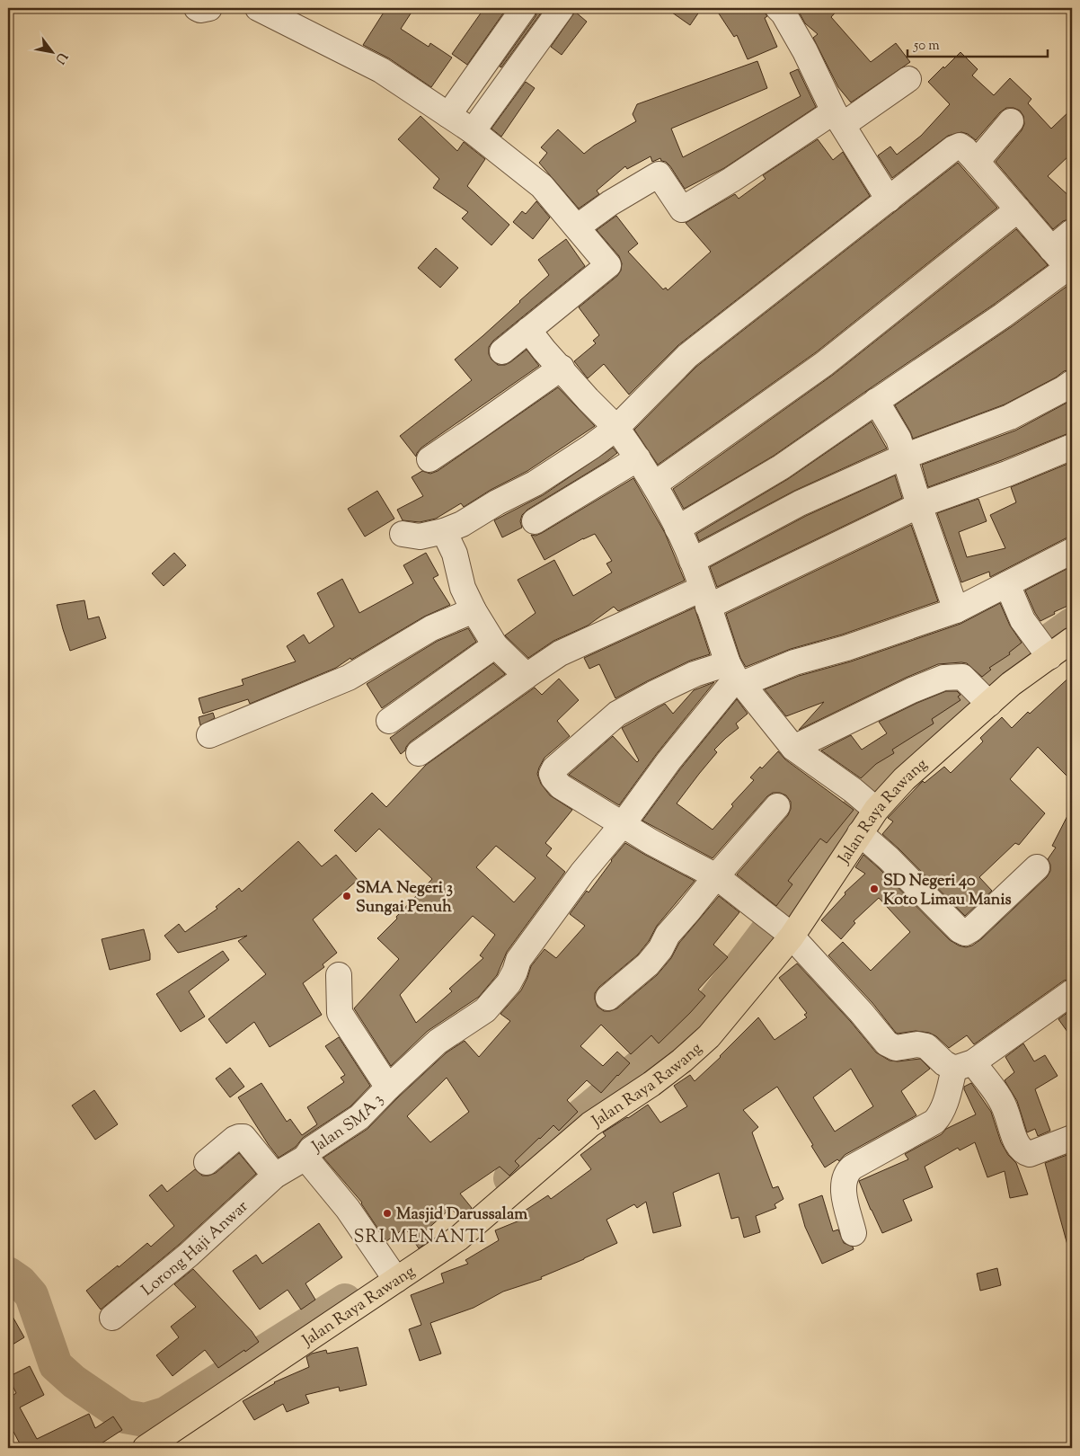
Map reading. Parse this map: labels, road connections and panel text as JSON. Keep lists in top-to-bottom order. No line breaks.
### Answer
{"streets":{"main road":["Jalan Raya Rawang"],"street":["Jalan SMA 3","Lorong Haji Anwar"]},"crossings":[["Jalan Raya Rawang","Jalan SMA 3"],["Jalan SMA 3","Lorong Haji Anwar"]],"districts":["SRI MENANTI"],"places":["SD Negeri 40 Koto Limau Manis","SMA Negeri 3 Sungai Penuh","Masjid Darussalam"],"scale_bar":"50 m","north":"bottom right"}
